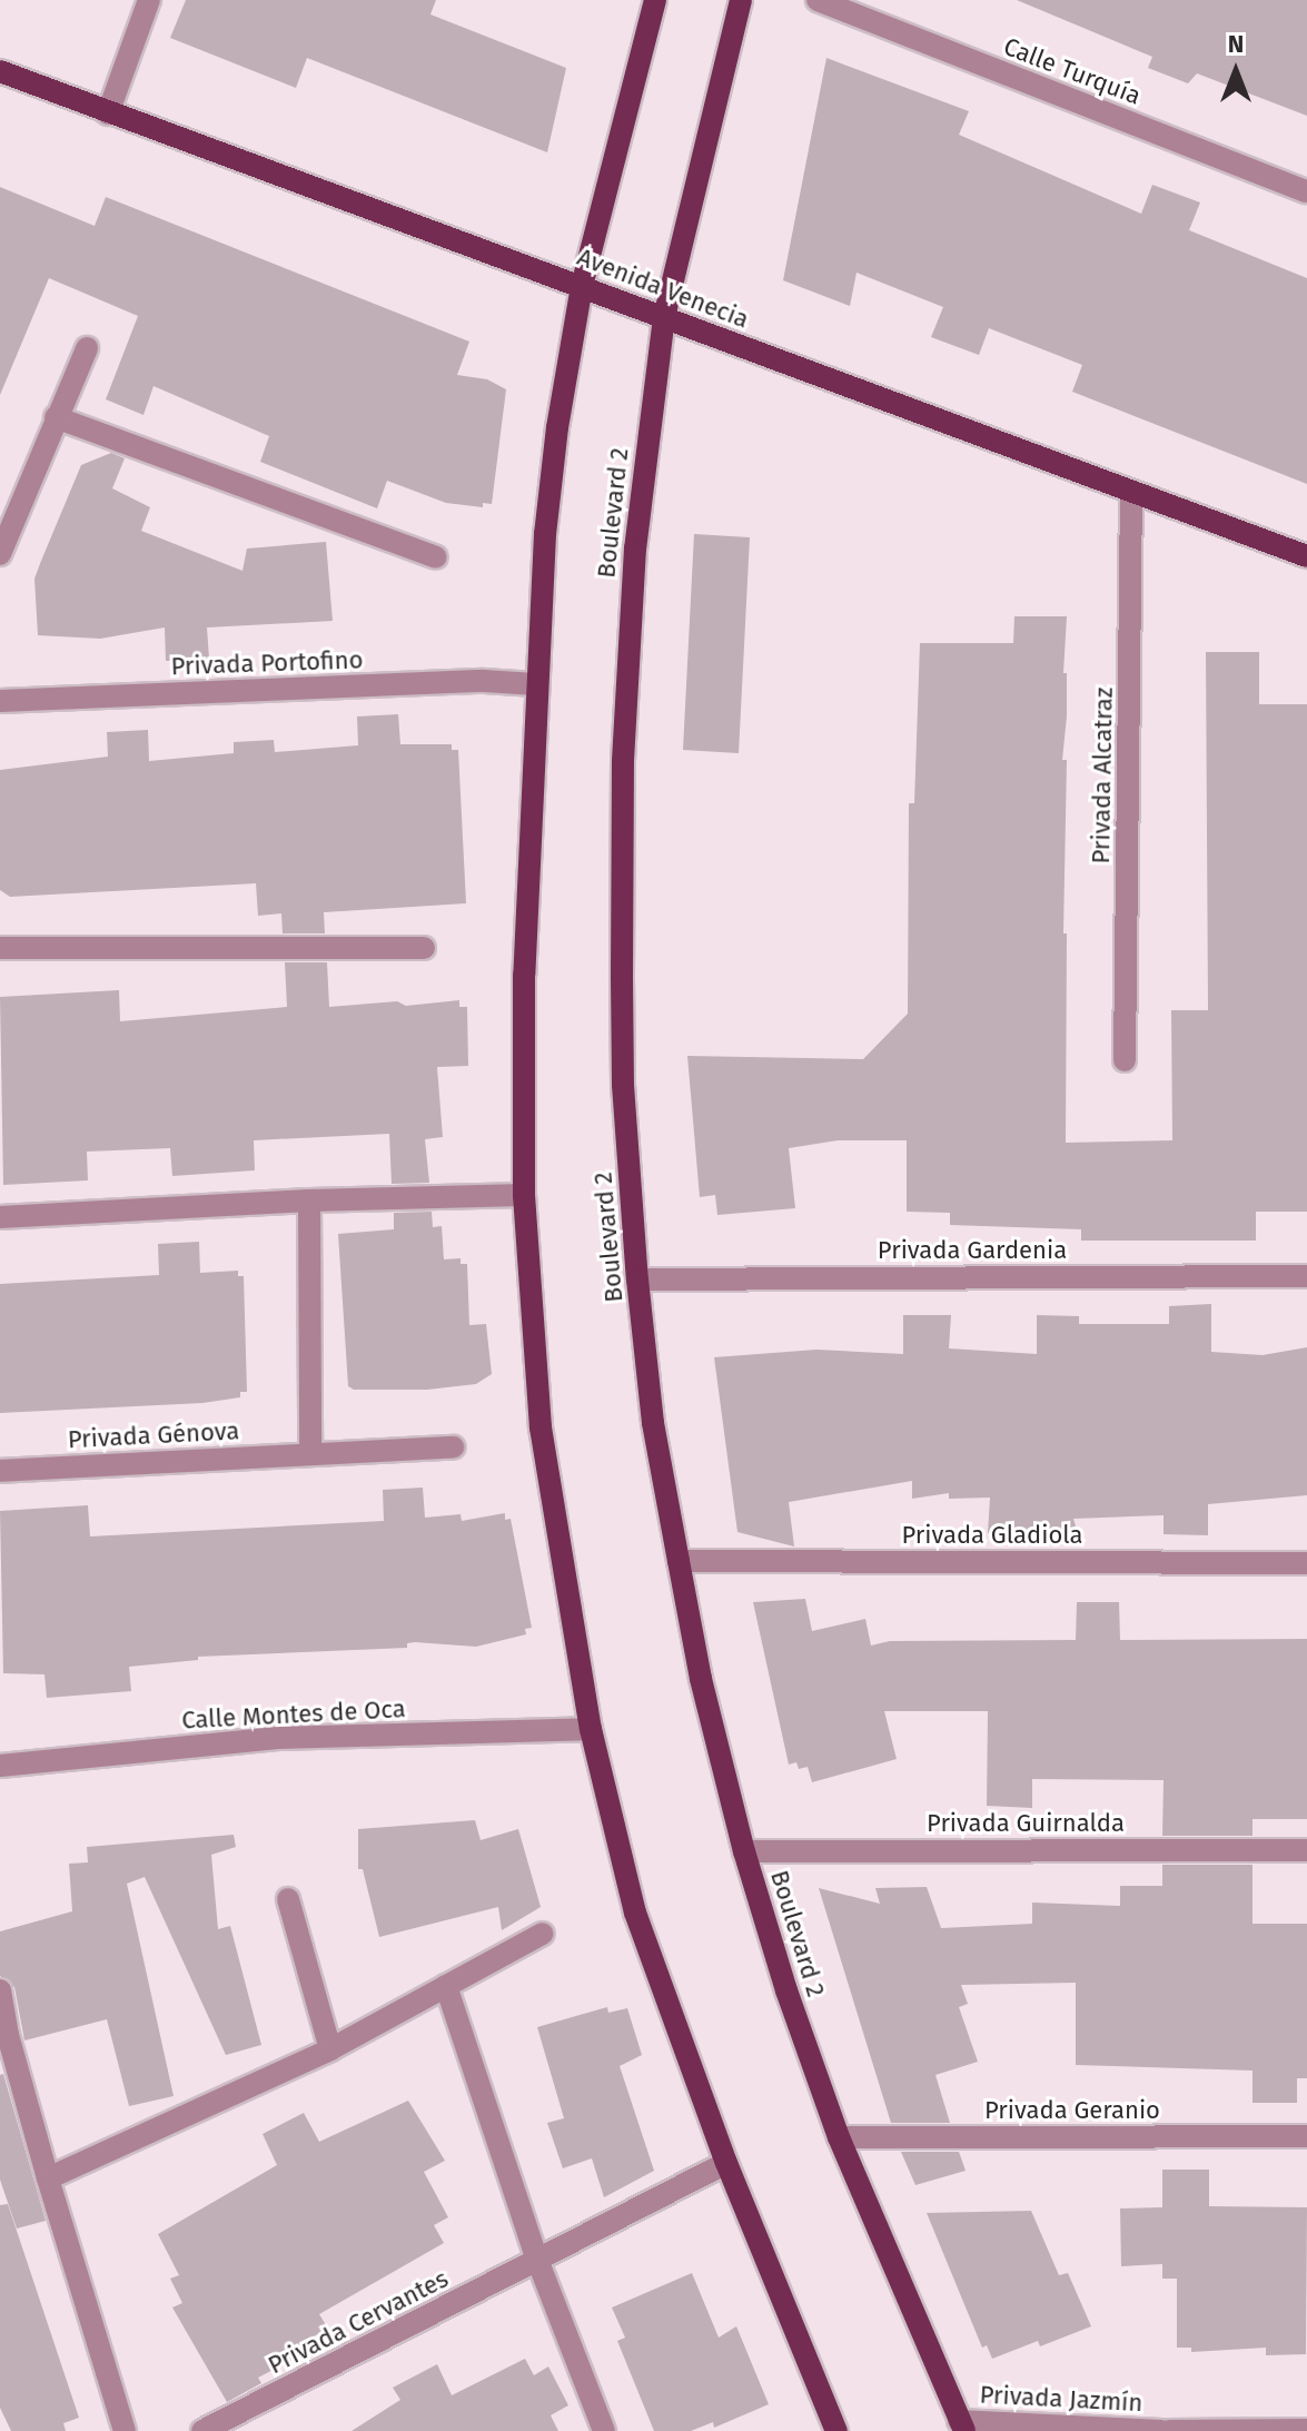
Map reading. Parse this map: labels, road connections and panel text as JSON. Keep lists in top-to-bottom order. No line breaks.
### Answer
{"streets":{"main road":["Avenida Venecia","Boulevard 2"],"street":["Calle Turquía","Privada Portofino","Privada Alcatraz","Privada Gardenia","Privada Génova","Privada Gladiola","Calle Montes de Oca","Privada Guirnalda","Privada Geranio","Privada Cervantes","Privada Jazmín"]},"crossings":[["Avenida Venecia","Boulevard 2"],["Avenida Venecia","Privada Alcatraz"],["Boulevard 2","Privada Gardenia"],["Boulevard 2","Privada Gladiola"],["Boulevard 2","Privada Guirnalda"],["Boulevard 2","Privada Geranio"],["Boulevard 2","Privada Jazmín"]],"north":"top"}
